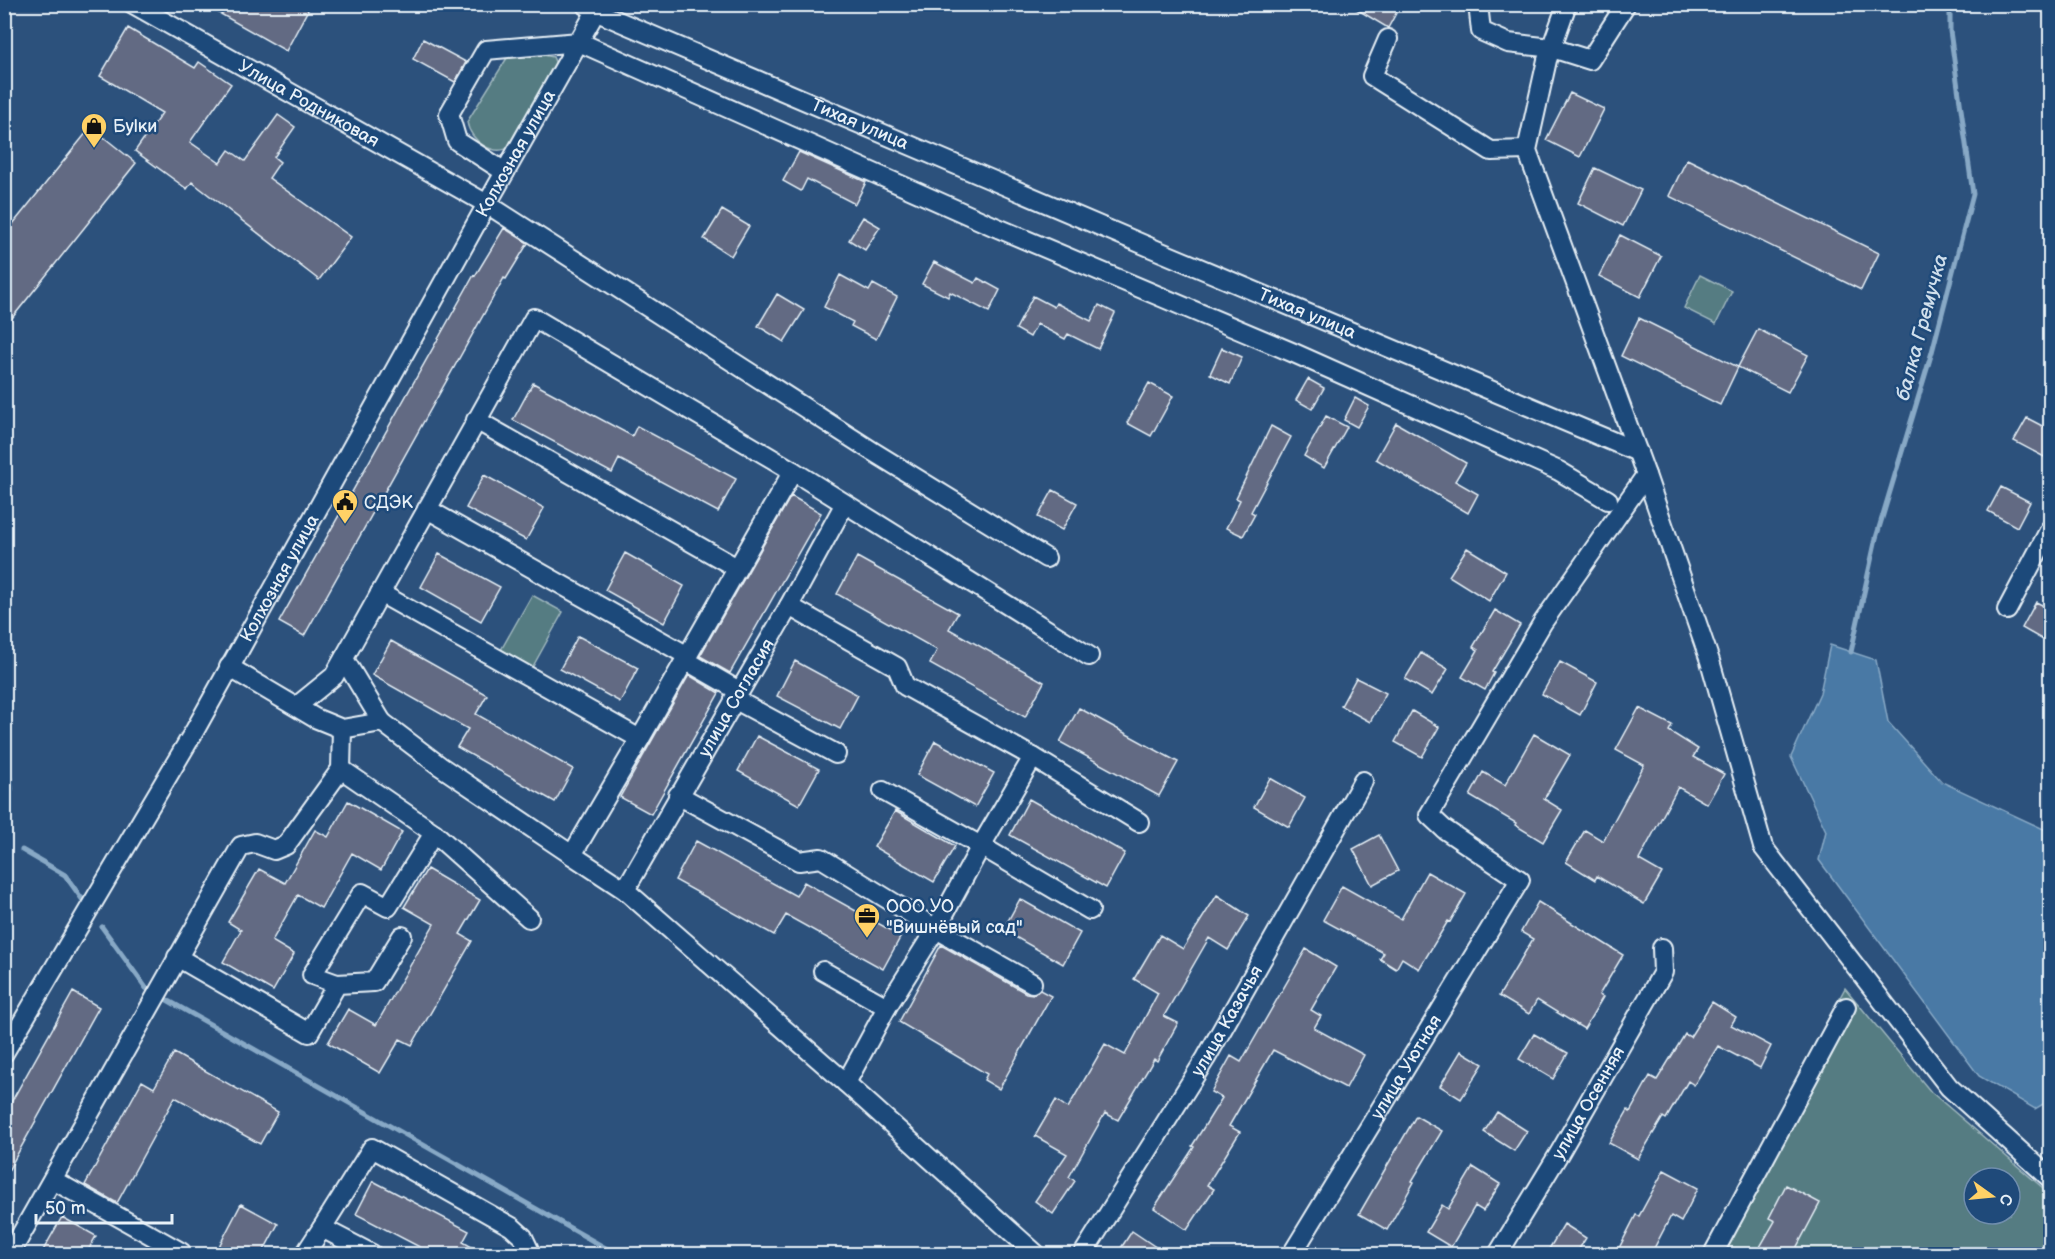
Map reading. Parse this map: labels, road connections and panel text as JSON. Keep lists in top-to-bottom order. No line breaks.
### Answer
{"streets":{"street":["Улица Родниковая","Тихая улица","Колхозная улица","улица Согласия","улица Казачья","улица Уютная","улица Осенняя"]},"crossings":[["Улица Родниковая","Колхозная улица"],["Тихая улица","Колхозная улица"]],"water":["балка Гремучка"],"places":{"shop":["Буlки"],"public building":["СДЭК"],"office":["ООО УО \"Вишнёвый сад\""]},"scale_bar":"50 m","north":"right"}
